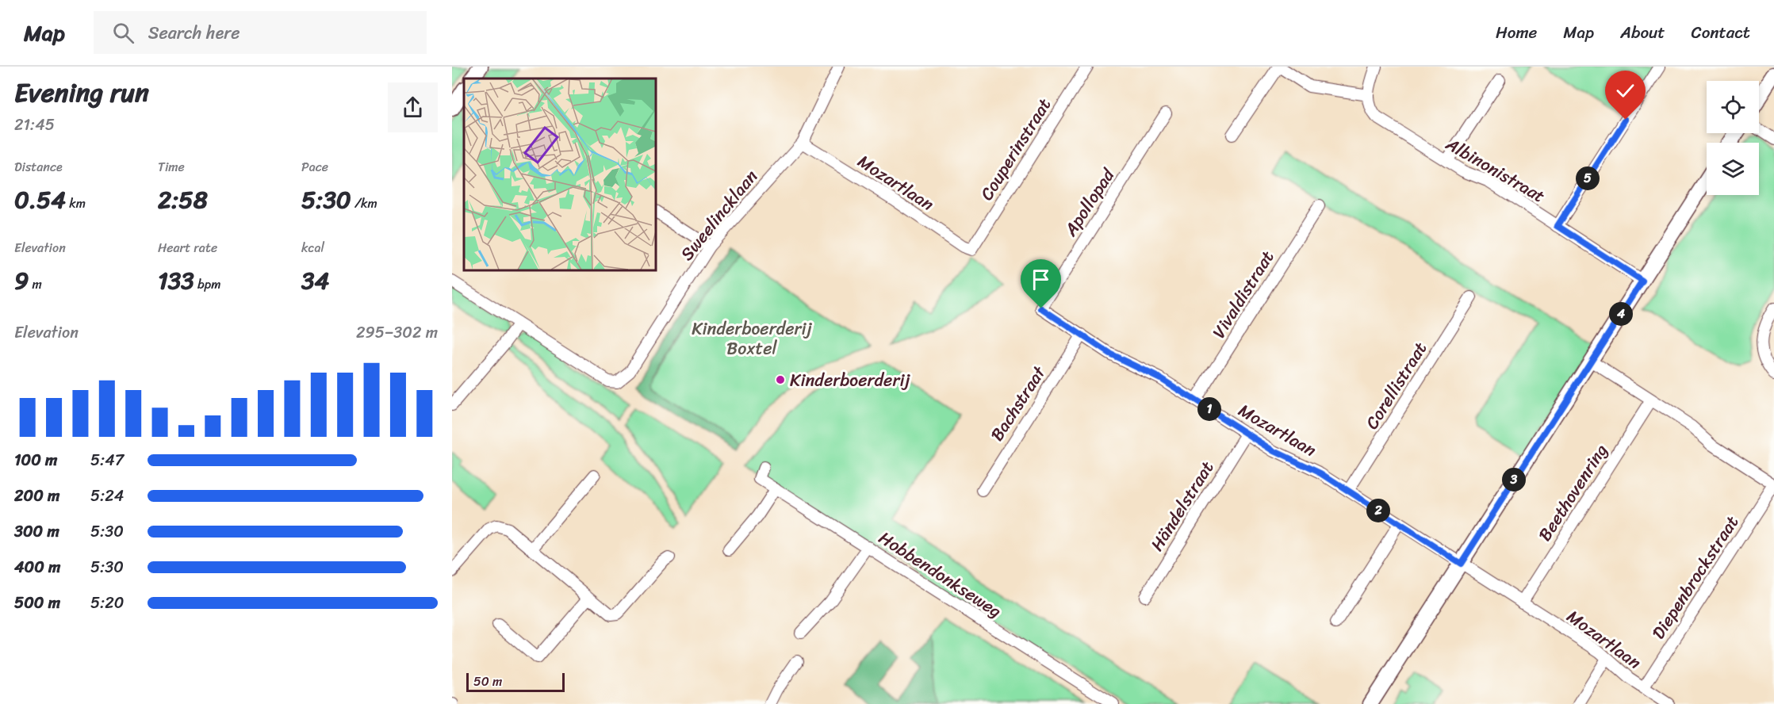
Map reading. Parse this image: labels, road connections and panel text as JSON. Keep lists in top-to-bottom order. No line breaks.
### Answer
{"streets":{"street":["Couperinstraat","Albinonistraat","Mozartlaan","Apollopad","Sweelincklaan","Vivaldistraat","Corellistraat","Bachstraat","Beethovenring","Händelstraat","Hobbendonkseweg","Diepenbrockstraat"]},"crossings":[["Couperinstraat","Mozartlaan"],["Mozartlaan","Apollopad"],["Mozartlaan","Sweelincklaan"],["Mozartlaan","Vivaldistraat"],["Mozartlaan","Corellistraat"],["Mozartlaan","Bachstraat"],["Mozartlaan","Beethovenring"],["Mozartlaan","Händelstraat"],["Mozartlaan","Diepenbrockstraat"]],"parks":["Kinderboerderij Boxtel"],"places":["Kinderboerderij"],"scale_bar":"50 m","page":{"header":"Map","search":"Search here","nav":["Home","Map","About","Contact"],"heading":["Evening run","21:45"],"stats":[["Distance","0.54 km"],["Time","2:58"],["Pace","5:30 /km"],["Elevation","9 m"],["Heart rate","133 bpm"],["kcal","34"]],"pins":["5","4","1","3","2"],"chart":["Elevation","295–302 m"],"list":[{"name":"100 m","note":"5:47"},{"name":"200 m","note":"5:24"},{"name":"300 m","note":"5:30"},{"name":"400 m","note":"5:30"},{"name":"500 m","note":"5:20"}],"scale":"50 m"}}
